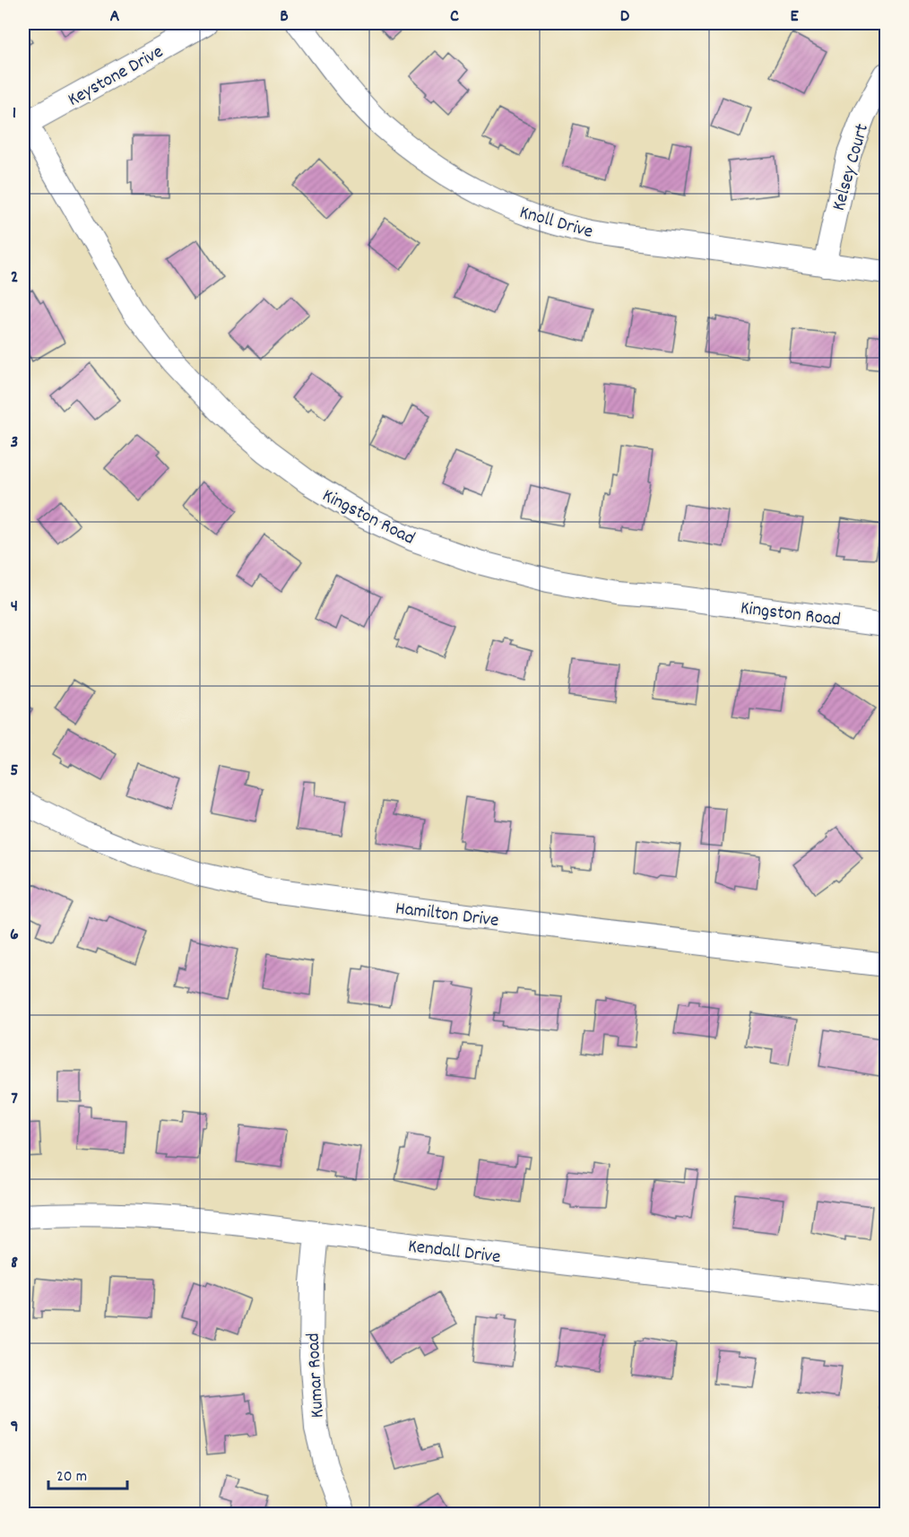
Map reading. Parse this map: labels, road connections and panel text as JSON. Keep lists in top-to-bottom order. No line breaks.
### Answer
{"streets":{"street":["Keystone Drive","Kelsey Court","Knoll Drive","Kingston Road","Hamilton Drive","Kendall Drive","Kumar Road"]},"crossings":[["Keystone Drive","Kingston Road"],["Kelsey Court","Knoll Drive"],["Kendall Drive","Kumar Road"]],"scale_bar":"20 m","grid":{"columns":["A","B","C","D","E"],"rows":["1","2","3","4","5","6","7","8","9"]}}
